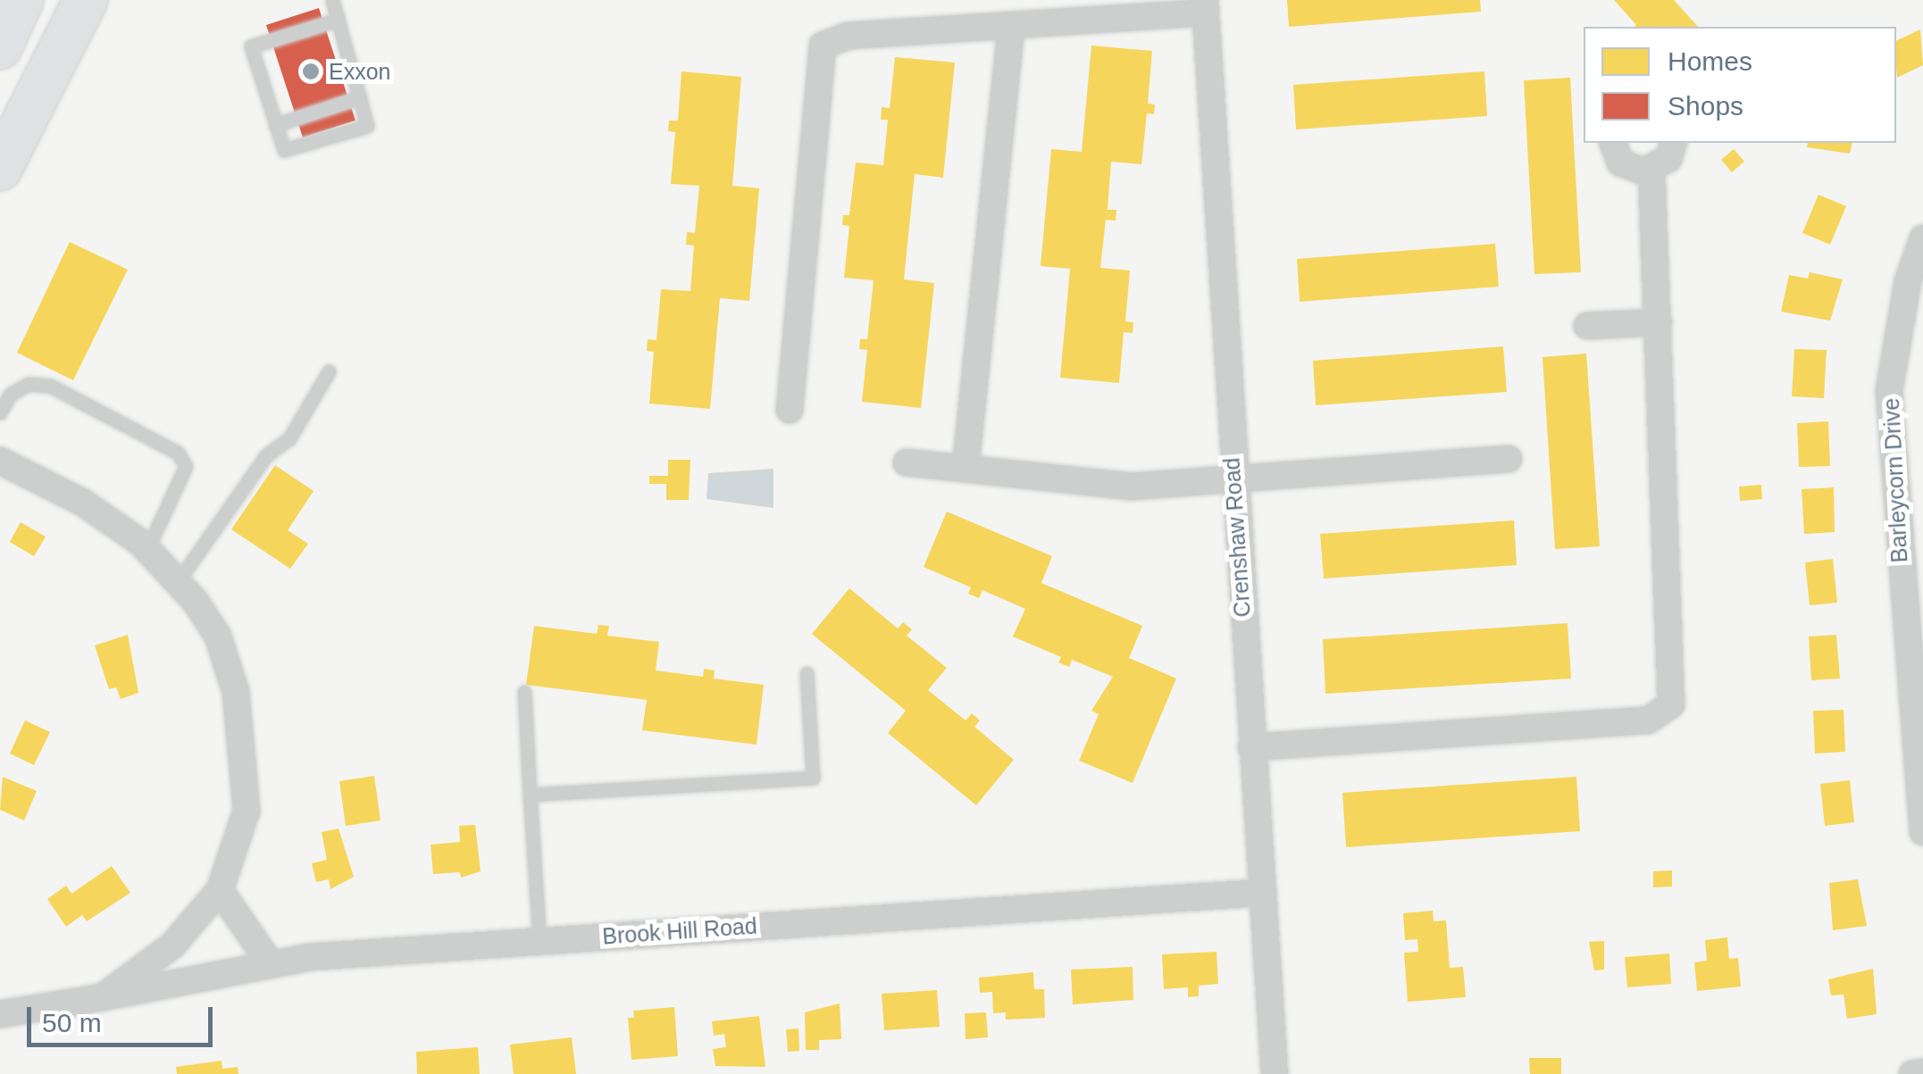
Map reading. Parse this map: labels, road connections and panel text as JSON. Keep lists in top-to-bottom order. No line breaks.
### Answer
{"streets":{"street":["Barleycorn Drive","Crenshaw Road","Brook Hill Road"]},"crossings":[["Crenshaw Road","Brook Hill Road"]],"places":["Exxon"],"legend":["Homes","Shops"],"scale_bar":"50 m"}
